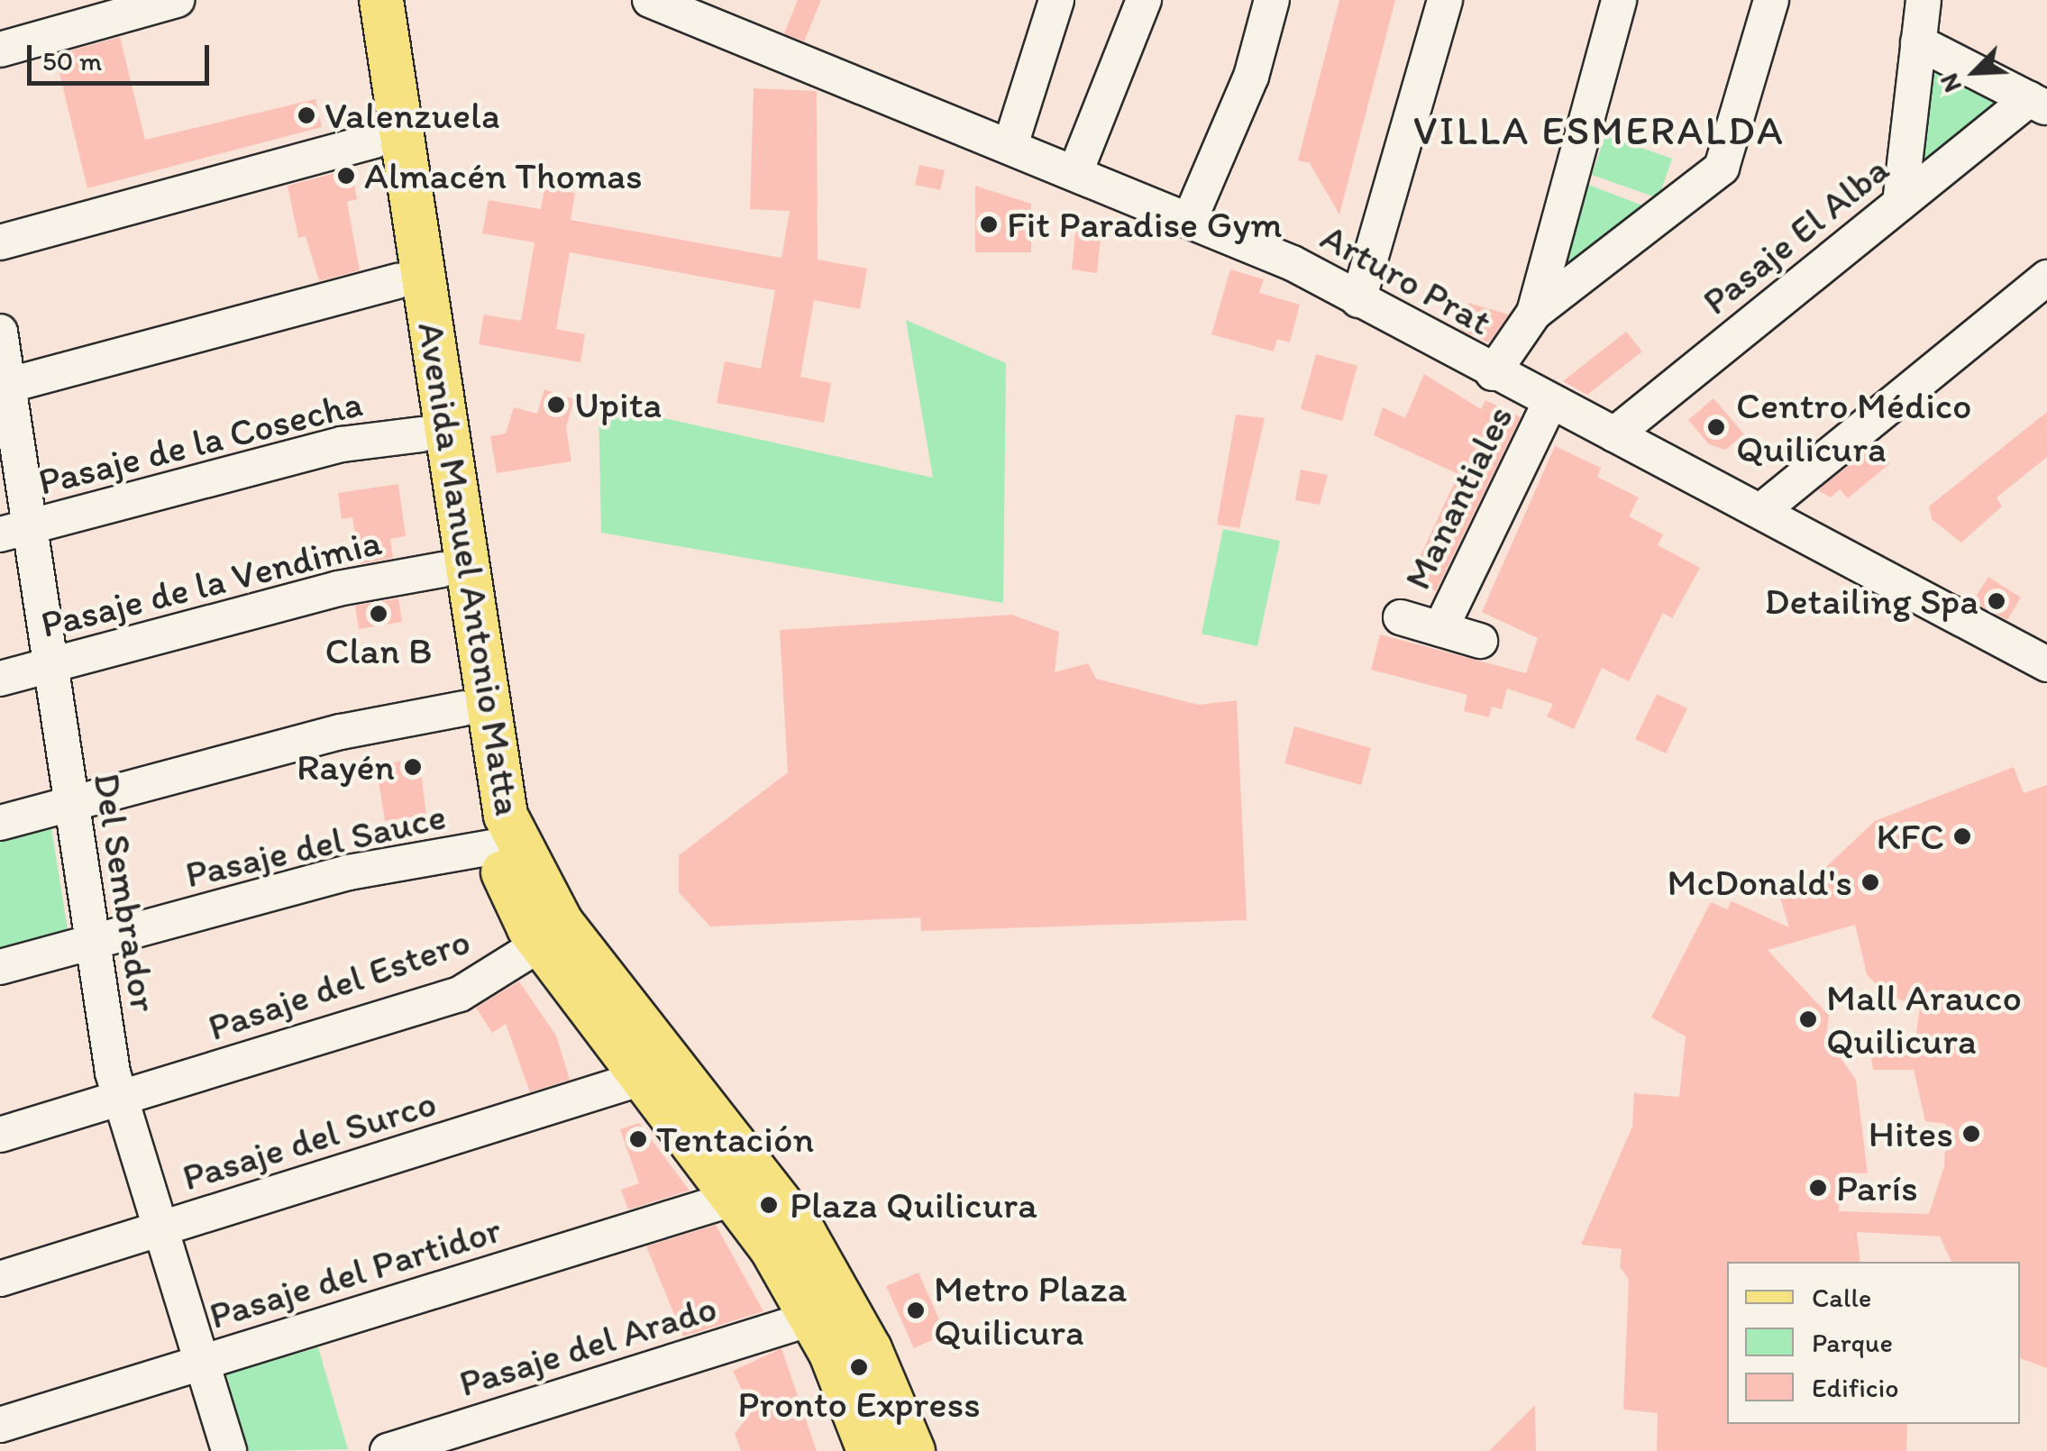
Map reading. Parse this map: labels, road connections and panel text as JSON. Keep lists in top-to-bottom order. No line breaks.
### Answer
{"streets":{"main road":["Avenida Manuel Antonio Matta"],"street":["Pasaje El Alba","Arturo Prat","Pasaje de la Cosecha","Manantiales","Pasaje de la Vendimia","Pasaje del Sauce","Del Sembrador","Pasaje del Estero","Pasaje del Surco","Pasaje del Partidor","Pasaje del Arado"]},"crossings":[["Pasaje El Alba","Arturo Prat"],["Arturo Prat","Manantiales"],["Pasaje de la Cosecha","Avenida Manuel Antonio Matta"],["Pasaje de la Cosecha","Del Sembrador"],["Avenida Manuel Antonio Matta","Pasaje de la Vendimia"],["Avenida Manuel Antonio Matta","Pasaje del Sauce"],["Avenida Manuel Antonio Matta","Pasaje del Estero"],["Avenida Manuel Antonio Matta","Pasaje del Surco"],["Avenida Manuel Antonio Matta","Pasaje del Partidor"],["Avenida Manuel Antonio Matta","Pasaje del Arado"],["Pasaje de la Vendimia","Del Sembrador"],["Pasaje del Sauce","Del Sembrador"],["Del Sembrador","Pasaje del Estero"],["Del Sembrador","Pasaje del Surco"],["Del Sembrador","Pasaje del Partidor"]],"districts":["VILLA ESMERALDA"],"places":["Valenzuela","Almacén Thomas","Fit Paradise Gym","Upita","Centro Médico Quilicura","Detailing Spa","Clan B","Rayén","KFC","McDonald's","Mall Arauco Quilicura","Hites","Tentación","París","Plaza Quilicura","Metro Plaza Quilicura","Pronto Express"],"legend":["Calle","Parque","Edificio"],"scale_bar":"50 m","north":"bottom left"}
